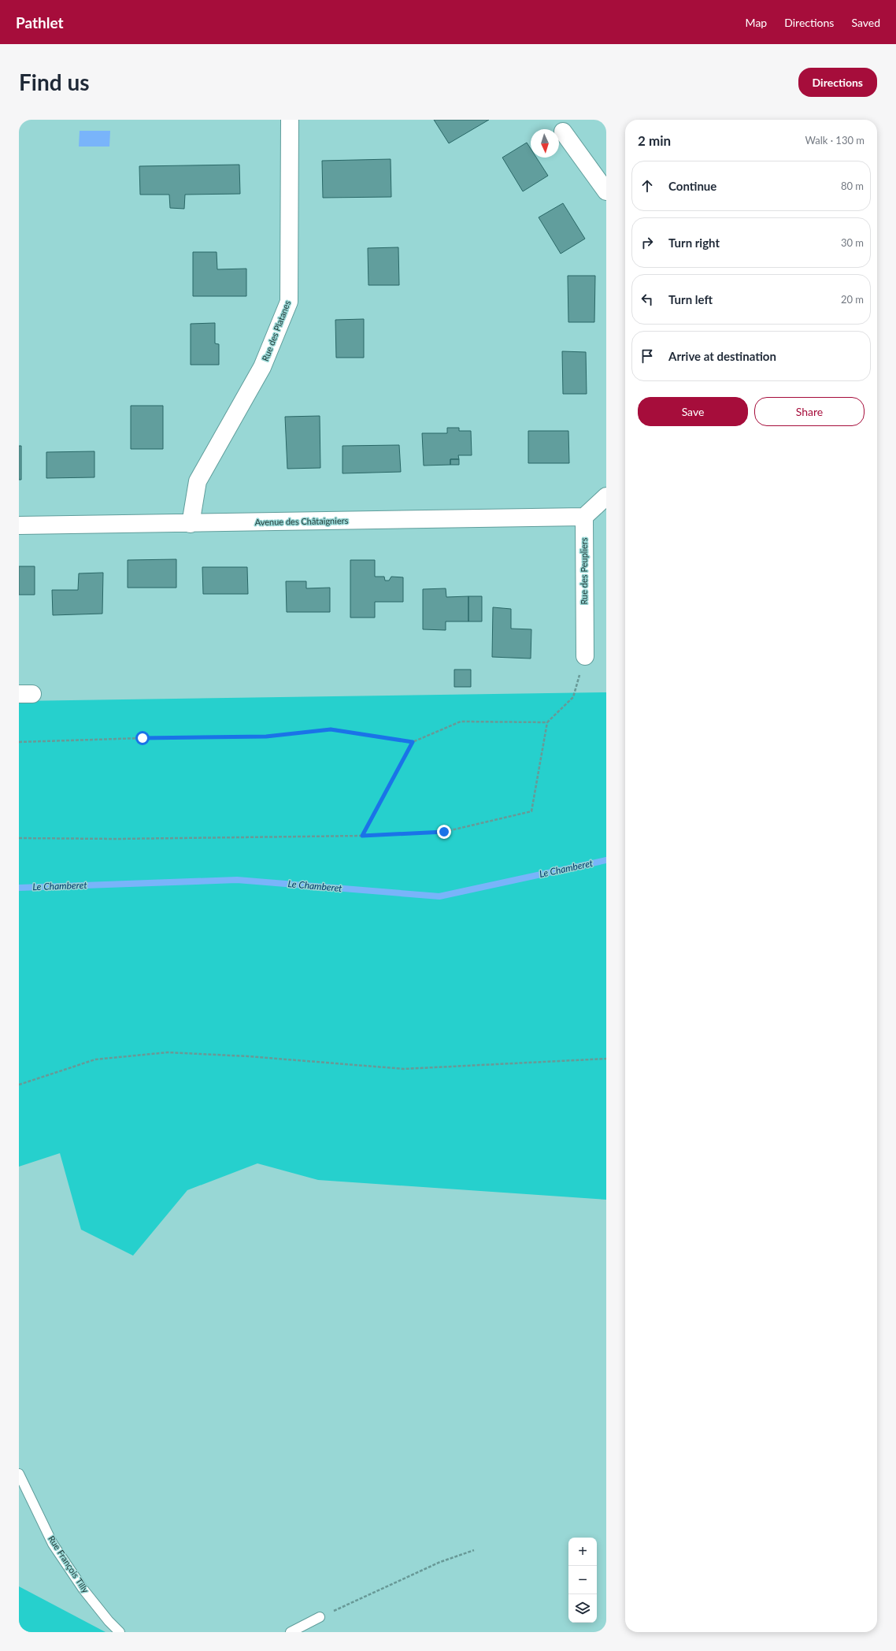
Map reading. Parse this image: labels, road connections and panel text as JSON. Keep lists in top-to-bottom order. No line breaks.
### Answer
{"streets":{"street":["Rue des Platanes","Avenue des Châtaigniers","Rue des Peupliers"],"lane":["Rue François Tilly"]},"crossings":[["Rue des Platanes","Avenue des Châtaigniers"],["Avenue des Châtaigniers","Rue des Peupliers"]],"water":["Le Chamberet"],"north":"bottom","page":{"header":"Pathlet","nav":["Map","Directions","Saved"],"buttons":["Directions",["Save","Share"]],"title":"Find us","heading":["2 min","Walk · 130 m"],"list":[["Continue","80 m"],["Turn right","30 m"],["Turn left","20 m"],"Arrive at destination"],"map_buttons":["+","−"]}}
